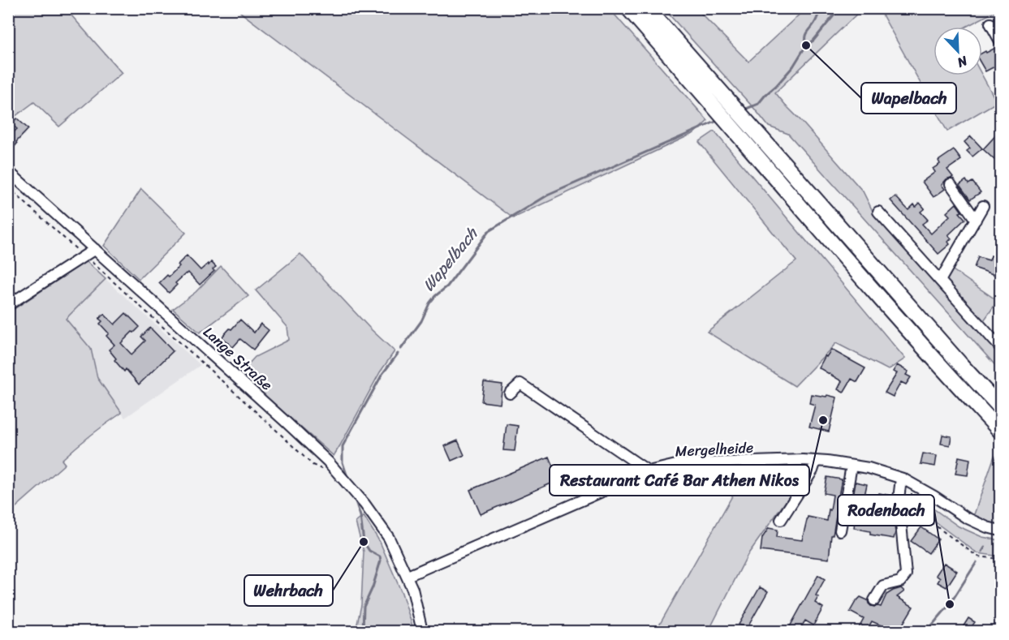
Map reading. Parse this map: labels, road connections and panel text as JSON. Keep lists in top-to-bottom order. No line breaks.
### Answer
{"streets":{"street":["Lange Straße","Mergelheide"]},"crossings":[["Lange Straße","Mergelheide"]],"water":["Wapelbach"],"places":["Wapelbach","Restaurant Café Bar Athen Nikos","Wehrbach","Rodenbach"],"north":"bottom right"}
